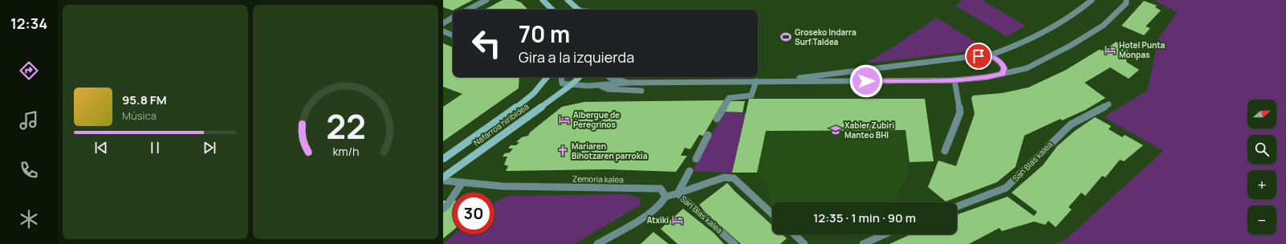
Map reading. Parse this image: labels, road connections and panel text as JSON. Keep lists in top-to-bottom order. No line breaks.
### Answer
{"streets":{"main road":["Nafarroa hiribidea"],"street":["San Blas kalea","Zemoria kalea"]},"crossings":[["San Blas kalea","Zemoria kalea"]],"places":{"sports":["Groseko Indarra Surf Taldea"],"hotel":["Hotel Punta Monpas","Albergue de Peregrinos","Atxiki"],"school or university":["Xabier Zubiri Manteo BHI"],"church":["Mariaren Bihotzaren parrokia"]},"north":"right","page":{"tabs":"12:34","turn":["70 m","Gira a la izquierda"],"song":["95.8 FM","Música"],"map_buttons":["+","−"],"limit":"30","trip":"12:35 · 1 min · 90 m","gauge":["22","km/h"]}}
